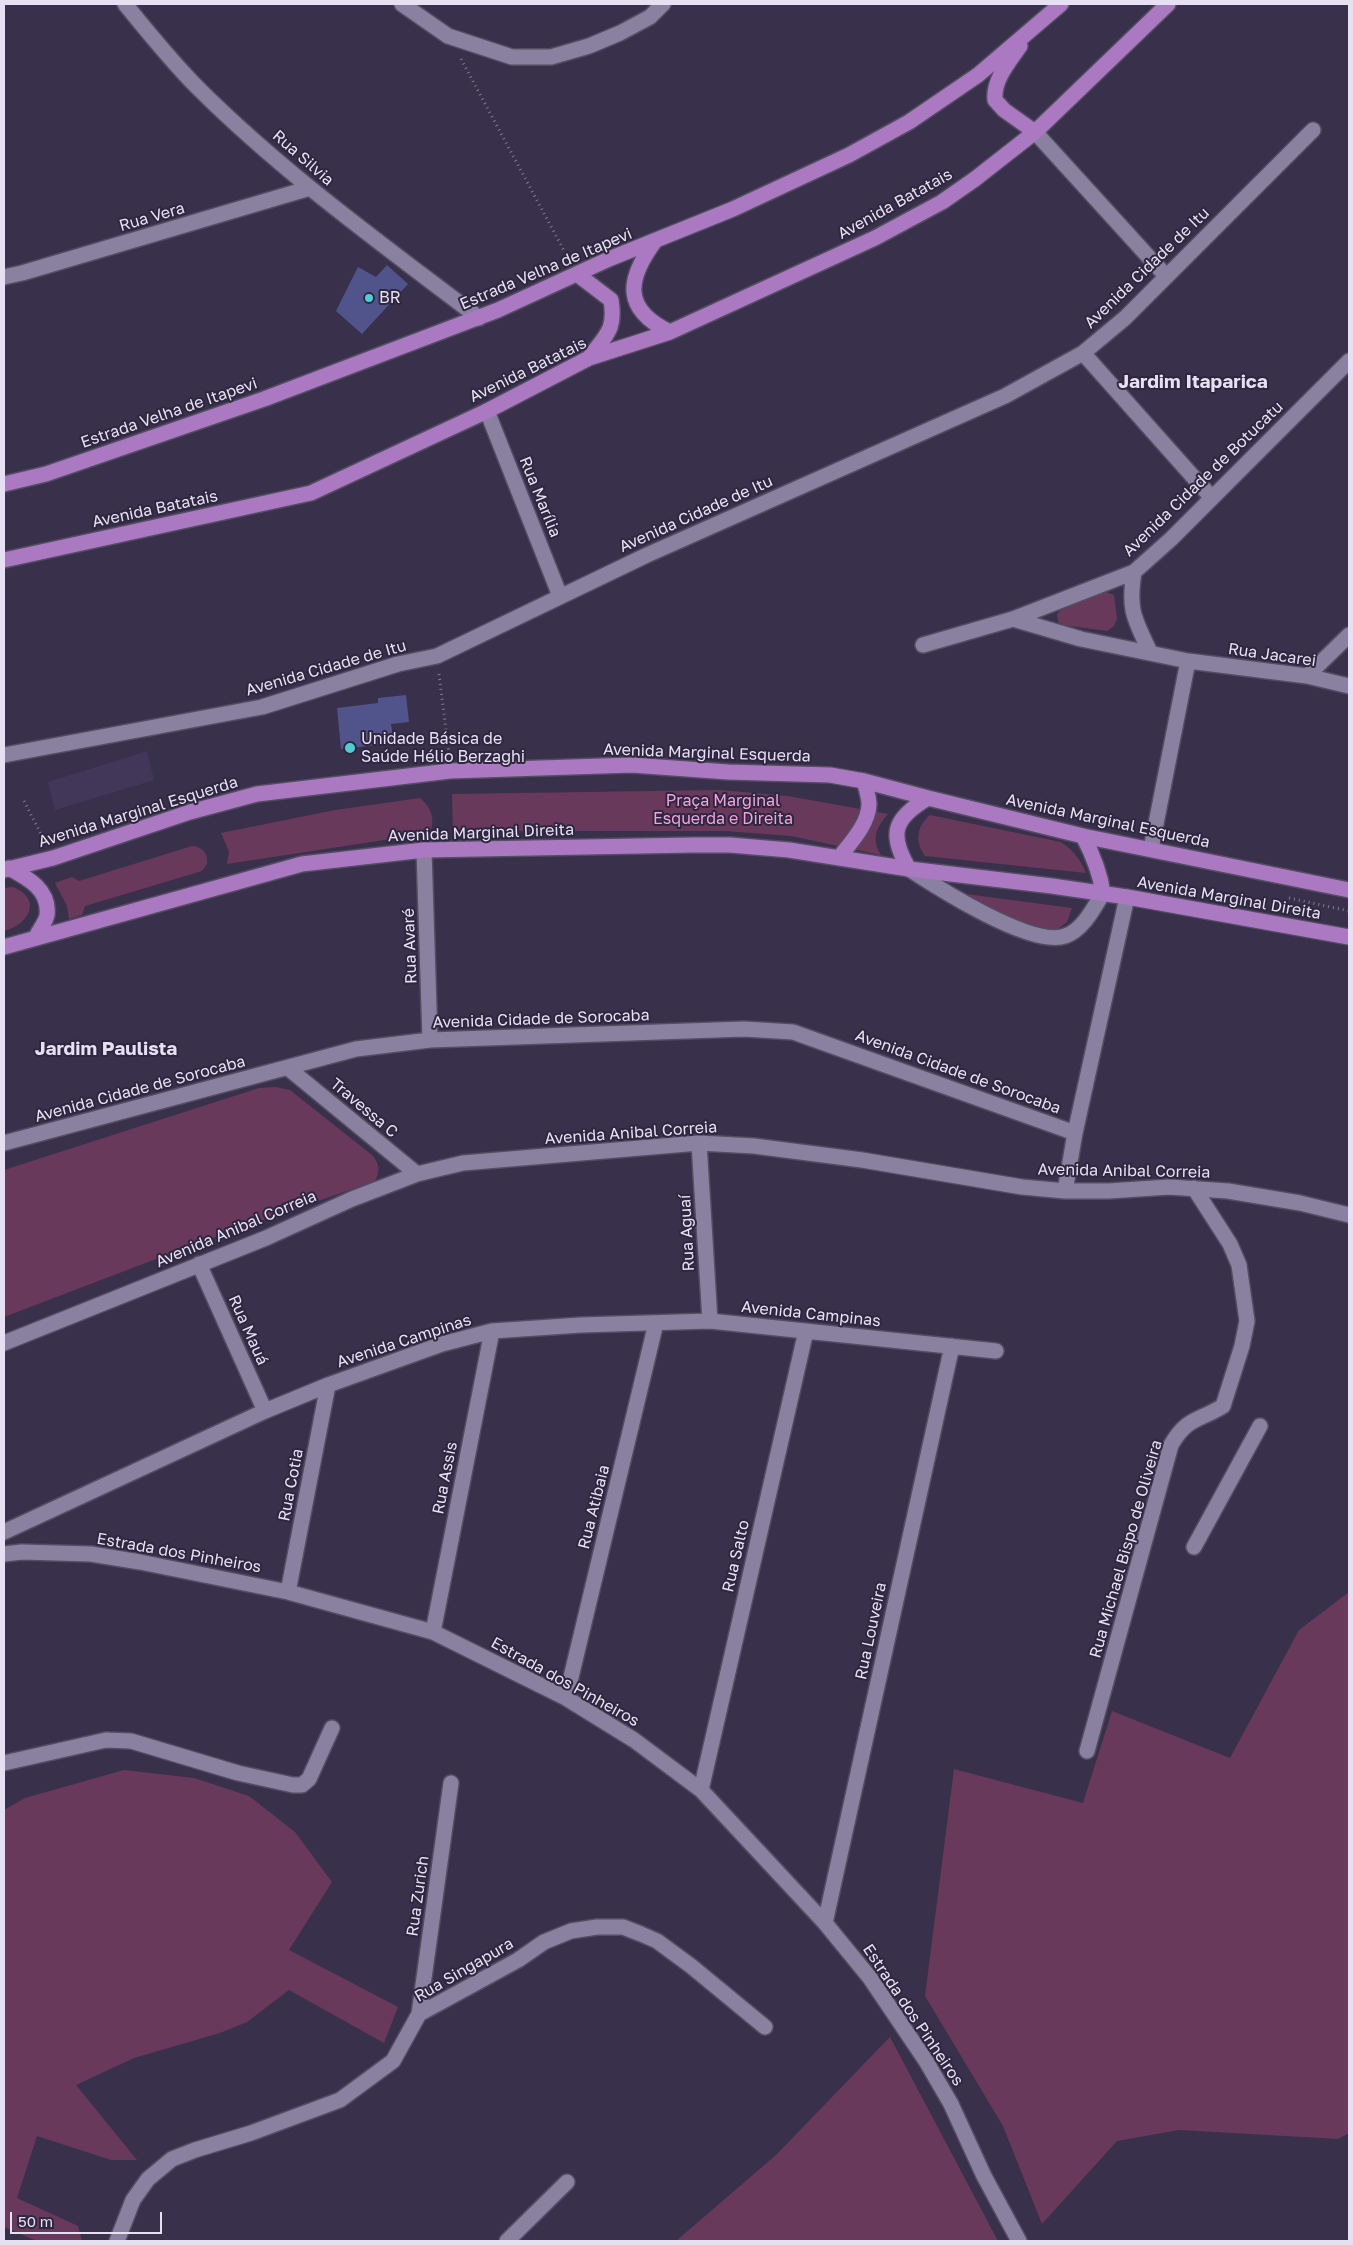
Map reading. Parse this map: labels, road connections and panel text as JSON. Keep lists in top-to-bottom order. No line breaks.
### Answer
{"streets":{"main road":["Avenida Batatais","Estrada Velha de Itapevi","Avenida Marginal Esquerda","Avenida Marginal Direita"],"street":["Rua Silvia","Rua Vera","Avenida Cidade de Itu","Avenida Cidade de Botucatu","Rua Marília","Rua Jacarei","Rua Avaré","Avenida Cidade de Sorocaba","Travessa C","Avenida Anibal Correia","Rua Aguaí","Avenida Campinas","Rua Mauá","Rua Assis","Rua Cotia","Rua Atibaia","Rua Michael Bispo de Oliveira","Estrada dos Pinheiros","Rua Salto","Rua Louveira","Rua Zurich","Rua Singapura"]},"crossings":[["Rua Silvia","Rua Vera"],["Rua Silvia","Estrada Velha de Itapevi"],["Avenida Batatais","Rua Marília"],["Avenida Cidade de Itu","Rua Marília"],["Avenida Cidade de Botucatu","Rua Jacarei"],["Avenida Marginal Direita","Rua Avaré"],["Rua Avaré","Avenida Cidade de Sorocaba"],["Avenida Cidade de Sorocaba","Travessa C"],["Travessa C","Avenida Anibal Correia"],["Avenida Anibal Correia","Rua Aguaí"],["Avenida Anibal Correia","Rua Mauá"],["Avenida Anibal Correia","Rua Michael Bispo de Oliveira"],["Rua Aguaí","Avenida Campinas"],["Avenida Campinas","Rua Mauá"],["Avenida Campinas","Rua Assis"],["Avenida Campinas","Rua Cotia"],["Avenida Campinas","Rua Atibaia"],["Avenida Campinas","Rua Salto"],["Avenida Campinas","Rua Louveira"],["Rua Assis","Estrada dos Pinheiros"],["Rua Cotia","Estrada dos Pinheiros"],["Rua Atibaia","Estrada dos Pinheiros"],["Estrada dos Pinheiros","Rua Salto"],["Estrada dos Pinheiros","Rua Louveira"],["Rua Zurich","Rua Singapura"]],"districts":["Jardim Itaparica","Jardim Paulista"],"parks":["Praça Marginal Esquerda e Direita"],"places":["BR","Unidade Básica de Saúde Hélio Berzaghi"],"scale_bar":"50 m"}
